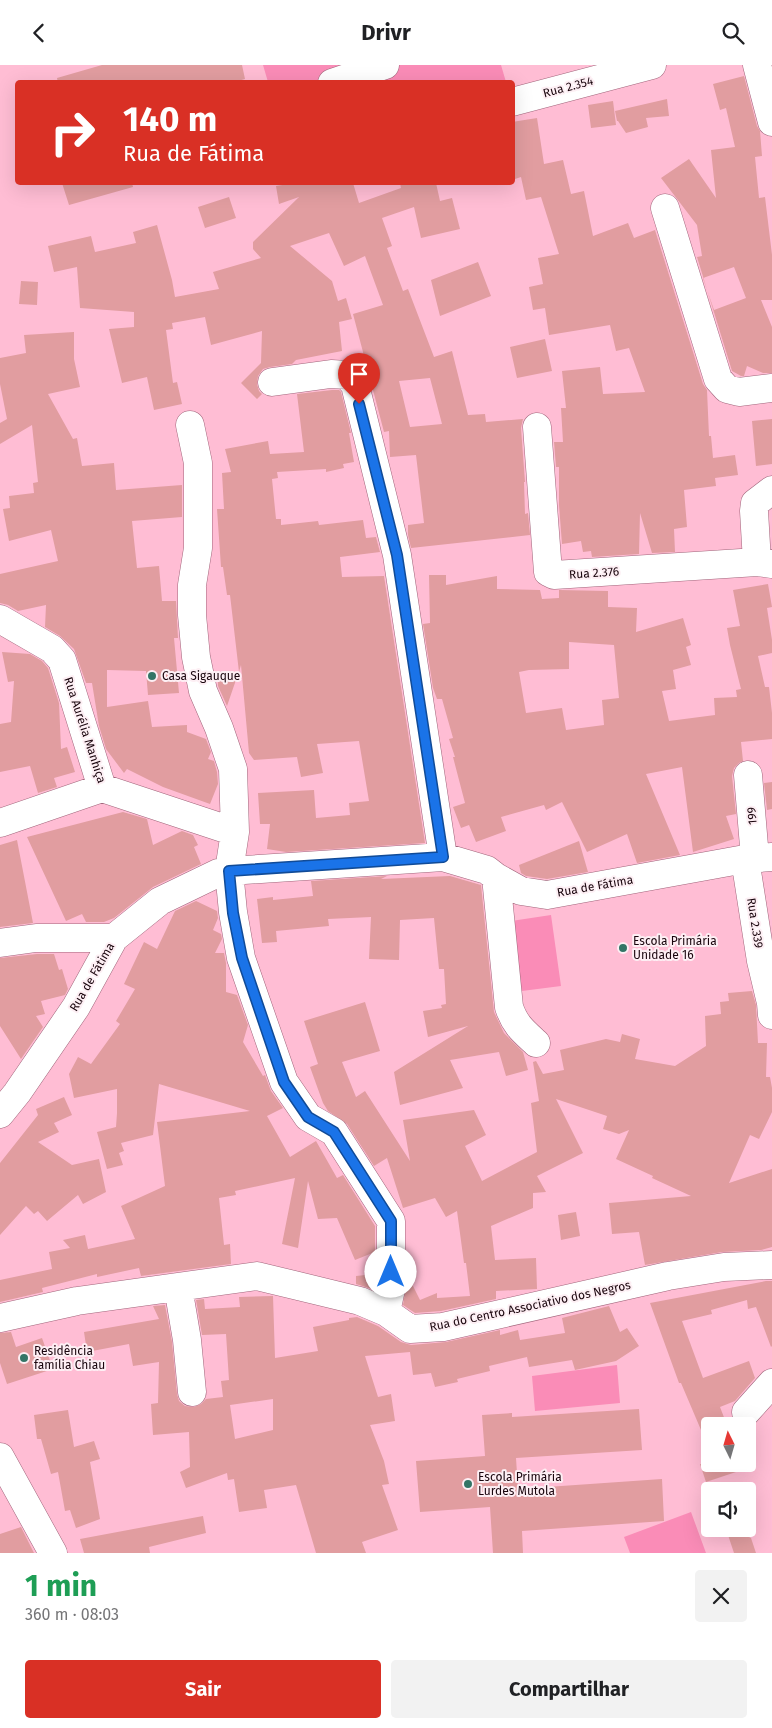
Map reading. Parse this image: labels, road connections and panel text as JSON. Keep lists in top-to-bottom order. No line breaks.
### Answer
{"streets":{"street":["Rua 2.354","Rua 2.376","Rua Aurélia Manhiça","199","Rua de Fátima","Rua 2.339","Rua do Centro Associativo dos Negros"]},"crossings":[["199","Rua de Fátima"],["199","Rua 2.339"],["Rua de Fátima","Rua 2.339"]],"places":["Casa Sigauque","Escola Primária Unidade 16","Residência família Chiau","Escola Primária Lurdes Mutola"],"north":"top","page":{"header":"Drivr","turn":["140 m","Rua de Fátima"],"heading":["1 min","360 m · 08:03"],"buttons":["Sair","Compartilhar"]}}
